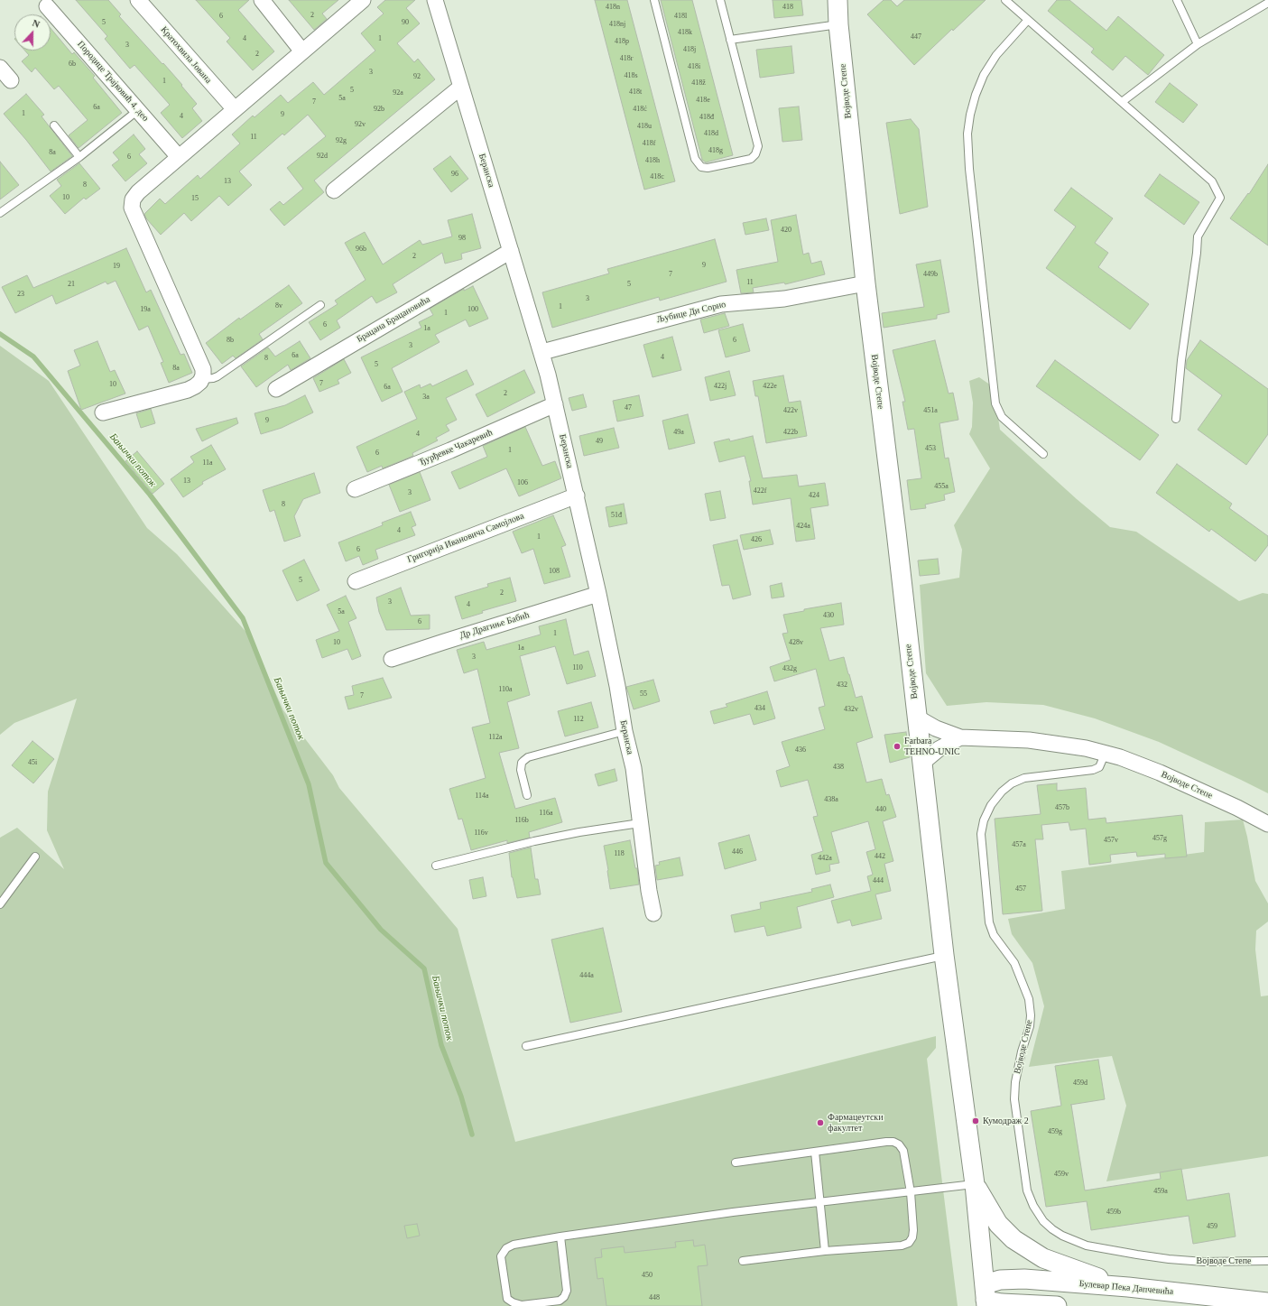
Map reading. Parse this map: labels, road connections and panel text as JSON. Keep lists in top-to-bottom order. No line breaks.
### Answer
{"streets":{"street":["Кратохвила Јована","Породице Трајковић 4. део","Војводе Степе","Беранска","Љубице Ди Сорно","Брацана Брацановића","Ђурђевке Чакаревић","Григорија Ивановича Самојлова","Др Драгиње Бабић","Булевар Пека Дапчевића"]},"crossings":[["Војводе Степе","Љубице Ди Сорно"],["Војводе Степе","Булевар Пека Дапчевића"],["Беранска","Љубице Ди Сорно"],["Беранска","Брацана Брацановића"],["Беранска","Ђурђевке Чакаревић"],["Беранска","Григорија Ивановича Самојлова"],["Беранска","Др Драгиње Бабић"]],"water":["Бањички поток"],"places":["Farbara TEHNO-UNIC","Кумодраж 2","Фармацеутски факултет"],"house_numbers":["418n","418","2","6","418l","5","90","418nj","418k","447","4","1","418p","3","418j","2","418r","6b","418i","3","418s","92","1","418ž","5","418t","92a","5a","418e","7","6a","92b","418ć","1","9","4","418đ","92v","418u","418d","11","92g","418f","418g","8a","92d","6","418h","96","418c","13","8","10","15","420","98","96b","2","9","19","7","449b","11","21","5","23","3","8v","1","19a","100","1","6","1a","8b","6","3","6a","4","8","5","8a","7","10","422j","422e","6a","2","3a","47","422v","451a","9","49a","422b","4","49","453","1","6","11a","13","106","455a","422f","3","424","8","51đ","424a","4","1","426","6","108","5","2","3","4","5a","430","6","1","10","428v","1a","3","110","432g","432","110a","55","7","434","432v","112","112a","436","45i","438","114a","438a","457b","440","116a","116b","116v","457g","457v","457a","446","118","442","442a","444","457","444a","459d","459g","459v","459a","459b","459","450","448"],"north":"top"}
